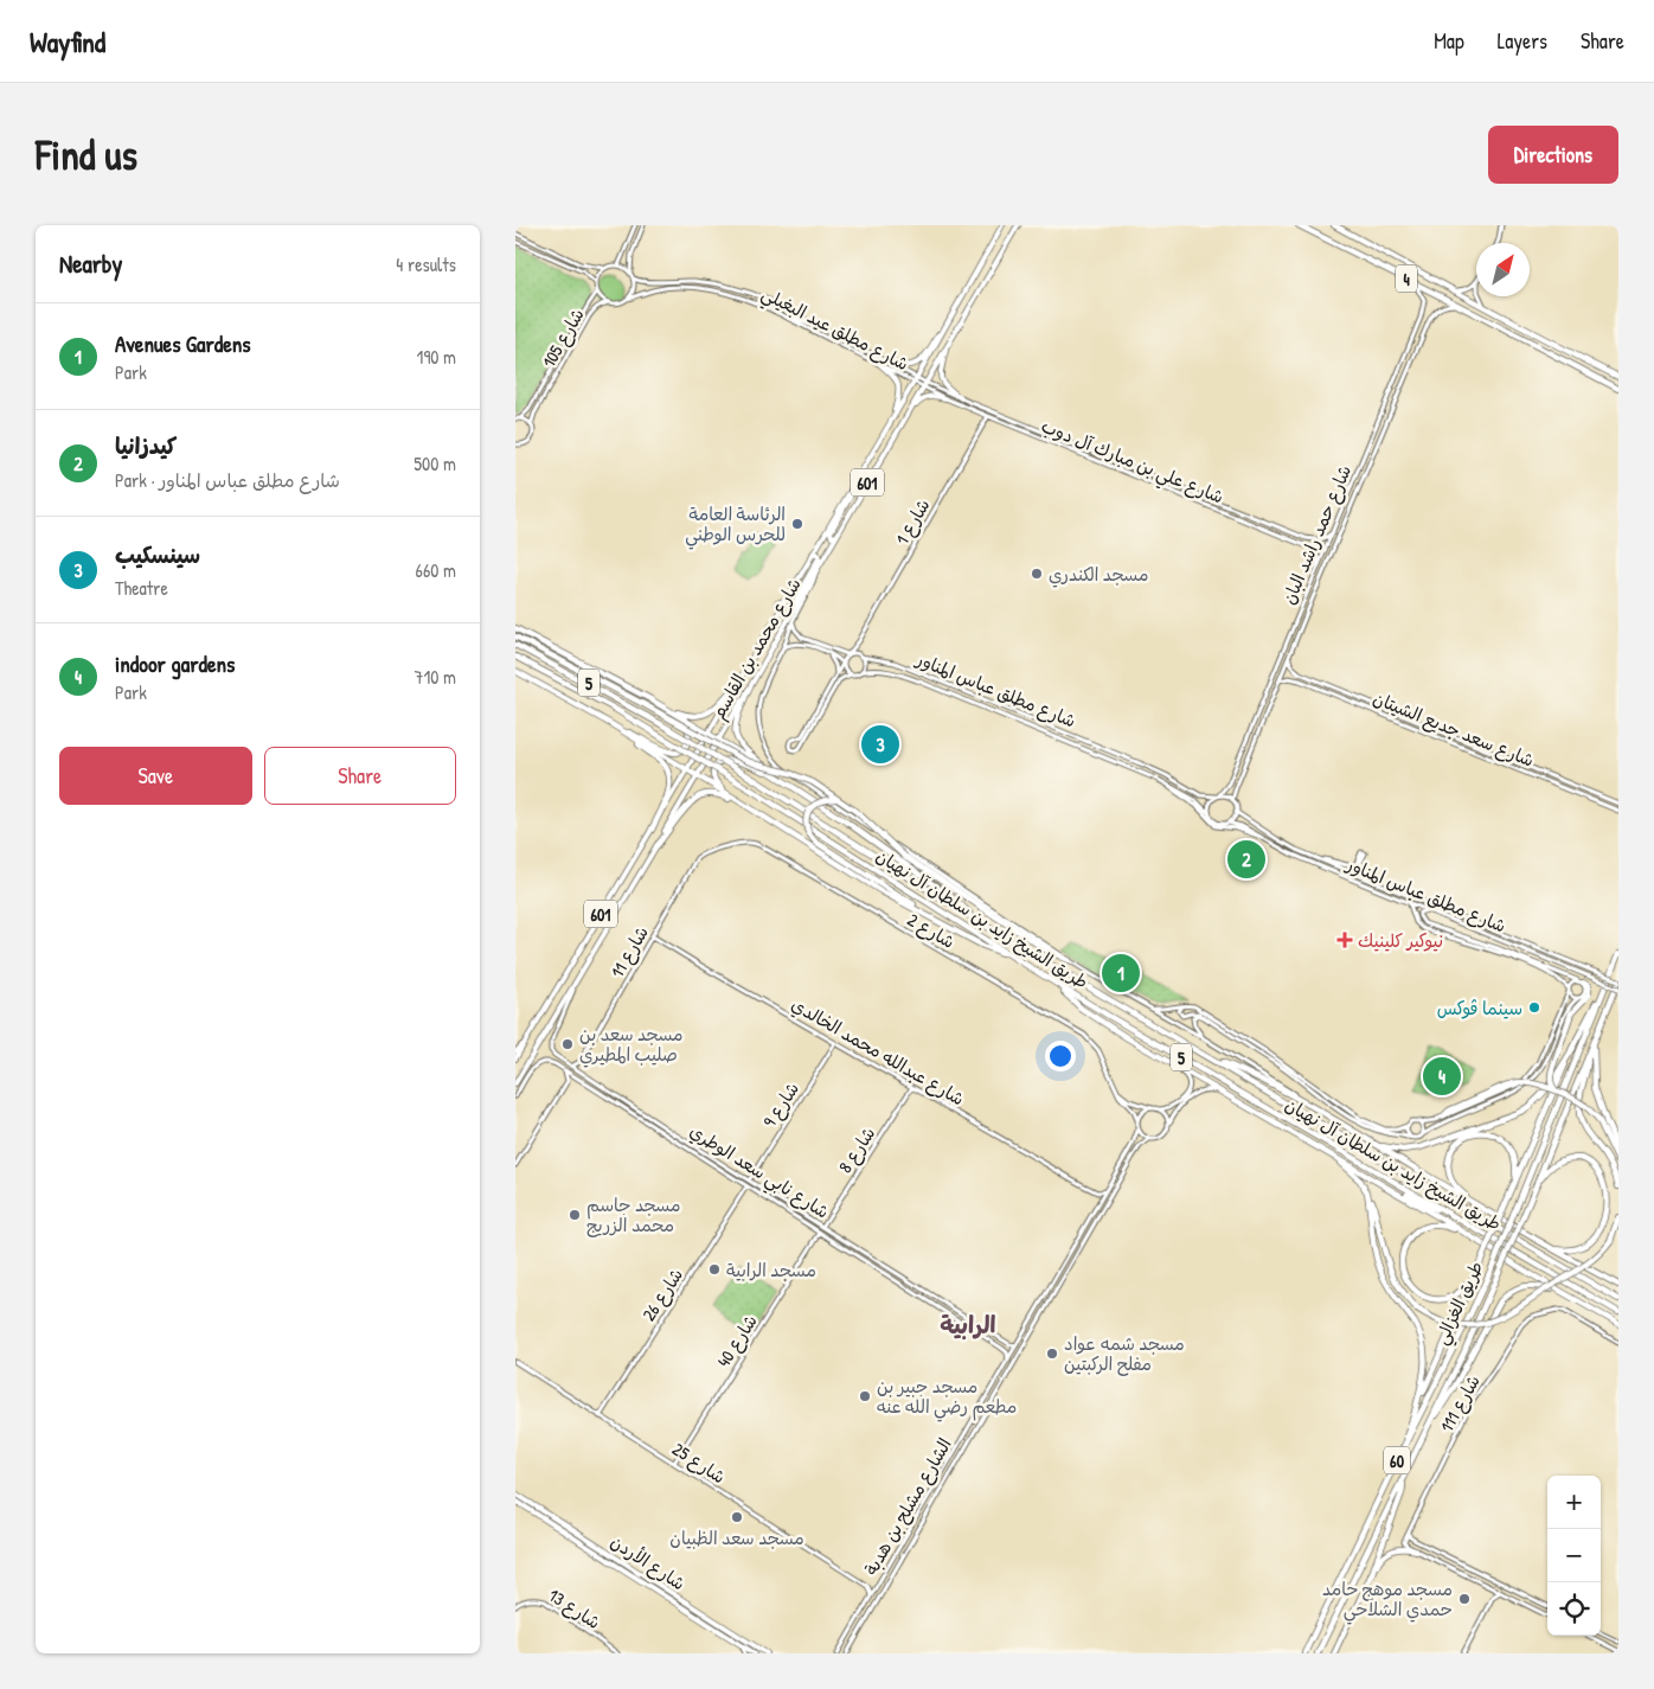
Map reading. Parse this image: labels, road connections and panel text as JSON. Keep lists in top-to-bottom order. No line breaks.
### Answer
{"streets":{"highway":["4","5","طريق الشيخ زايد بن سلطان آل نهيان","طريق الغزالي","60"],"main road":["601","شارع محمد بن القاسم","شارع الأردن"],"street":["شارع مطلق عيد البغيلي","شارع 105","شارع علي بن مبارك آل دوب","شارع 1","شارع حمد راشد البان","شارع مطلق عباس المناور","شارع سعد جديع الشيتان","شارع 2","شارع 11","شارع عبدالله محمد الخالدي","شارع 9","شارع 8","شارع نابي سعد الوطري","شارع 26","شارع 40","شارع 111","شارع 25","الشارع مشلح بن هدبة","شارع 13"]},"crossings":[["4","شارع حمد راشد البان"],["شارع مطلق عيد البغيلي","شارع 105"],["شارع مطلق عيد البغيلي","شارع علي بن مبارك آل دوب"],["شارع مطلق عيد البغيلي","شارع محمد بن القاسم"],["شارع علي بن مبارك آل دوب","شارع 1"],["شارع علي بن مبارك آل دوب","شارع محمد بن القاسم"],["شارع 1","شارع مطلق عباس المناور"],["شارع حمد راشد البان","شارع مطلق عباس المناور"],["شارع حمد راشد البان","شارع سعد جديع الشيتان"],["شارع محمد بن القاسم","شارع نابي سعد الوطري"],["شارع مطلق عباس المناور","طريق الغزالي"],["شارع 2","شارع 11"],["شارع 2","الشارع مشلح بن هدبة"],["شارع 11","شارع عبدالله محمد الخالدي"],["شارع 11","شارع نابي سعد الوطري"],["شارع عبدالله محمد الخالدي","شارع 9"],["شارع عبدالله محمد الخالدي","شارع 8"],["شارع عبدالله محمد الخالدي","الشارع مشلح بن هدبة"],["شارع 9","شارع نابي سعد الوطري"],["شارع 8","شارع نابي سعد الوطري"],["شارع نابي سعد الوطري","شارع 26"],["شارع نابي سعد الوطري","شارع 40"],["شارع نابي سعد الوطري","الشارع مشلح بن هدبة"],["شارع 26","شارع 25"],["شارع 40","شارع 25"]],"districts":["الرابية"],"places":{"other":["الرئاسة العامة للحرس الوطني","مسجد الكندري","سينما ڤوكس","مسجد سعد بن صليب المطيري","مسجد جاسم محمد الزريج","مسجد الرابية","مسجد شمه عواد مفلح الركبتين","مسجد جبير بن مطعم رضي الله عنه","مسجد سعد الظبيان","مسجد موهج حامد حمدي الشلاحي"],"health":["نيوكير كلينيك"]},"north":"top right","page":{"header":"Wayfind","nav":["Map","Layers","Share"],"buttons":["Directions",["Save","Share"]],"title":"Find us","heading":["Nearby","4 results"],"list":[{"mark":"1","name":"Avenues Gardens","note":"Park","value":"190 m"},{"mark":"2","name":"كيدزانيا","note":"Park · شارع مطلق عباس المناور","value":"500 m"},{"mark":"3","name":"سينسكيب","note":"Theatre","value":"660 m"},{"mark":"4","name":"indoor gardens","note":"Park","value":"710 m"}],"pins":["3","2","1","4"],"map_buttons":["+","−"]}}
